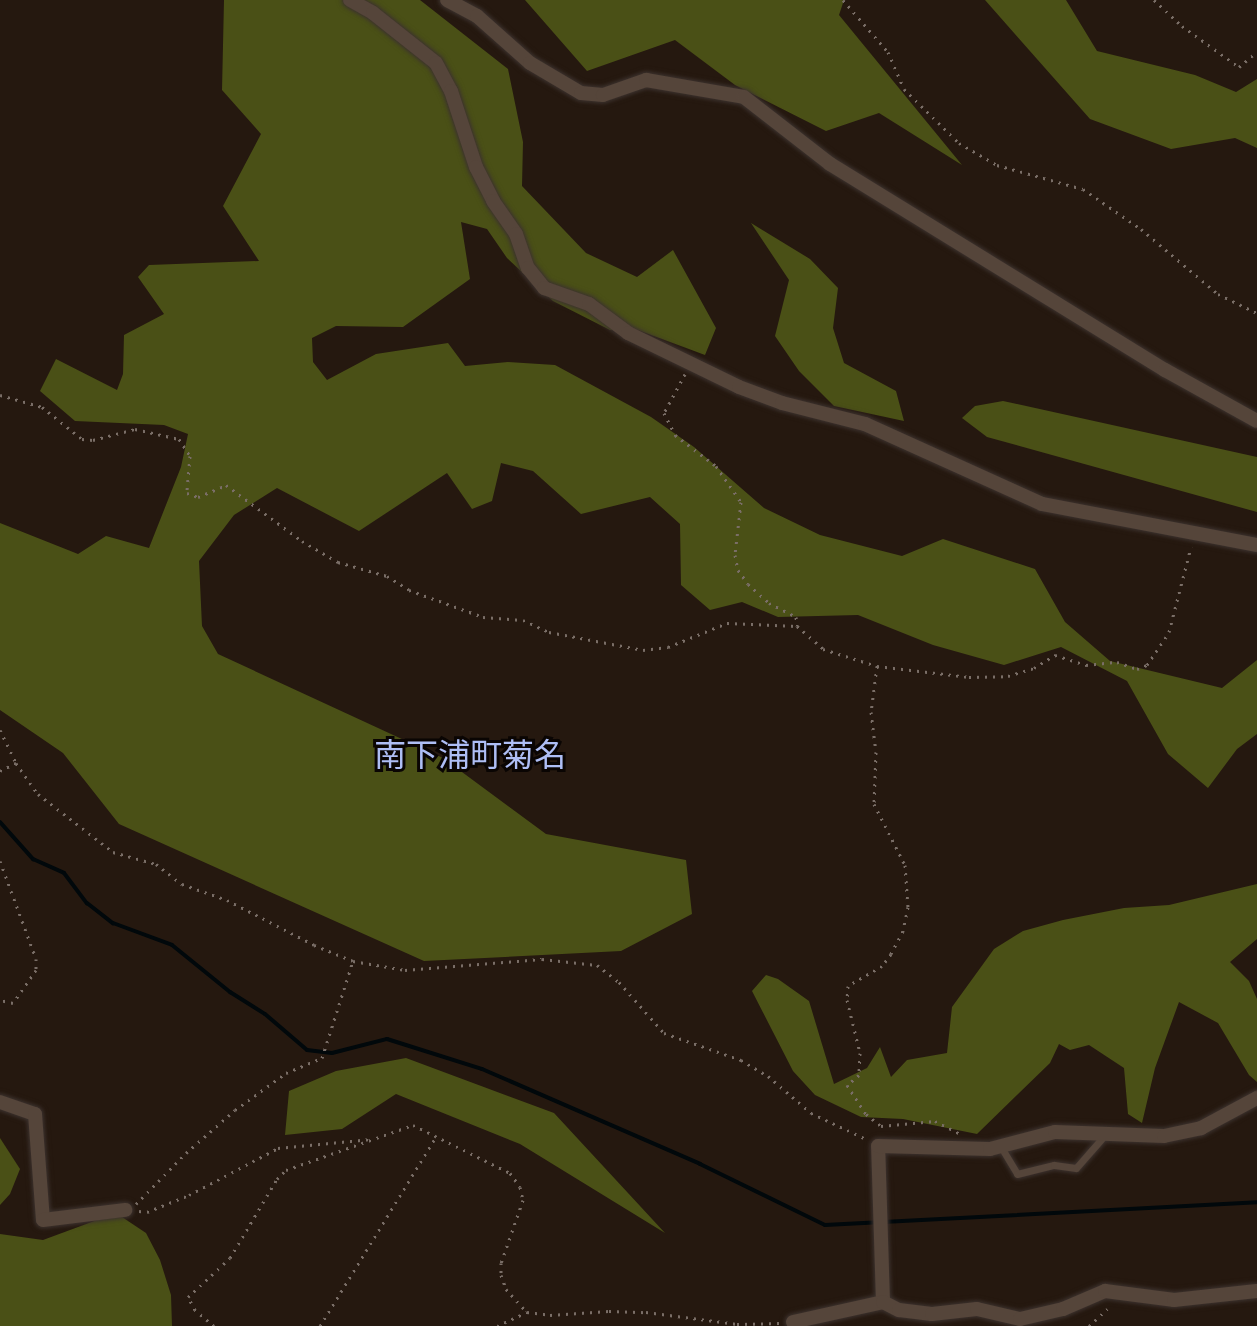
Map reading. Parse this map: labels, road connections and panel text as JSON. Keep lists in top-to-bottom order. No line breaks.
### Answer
{"districts":["南下浦町菊名"]}
